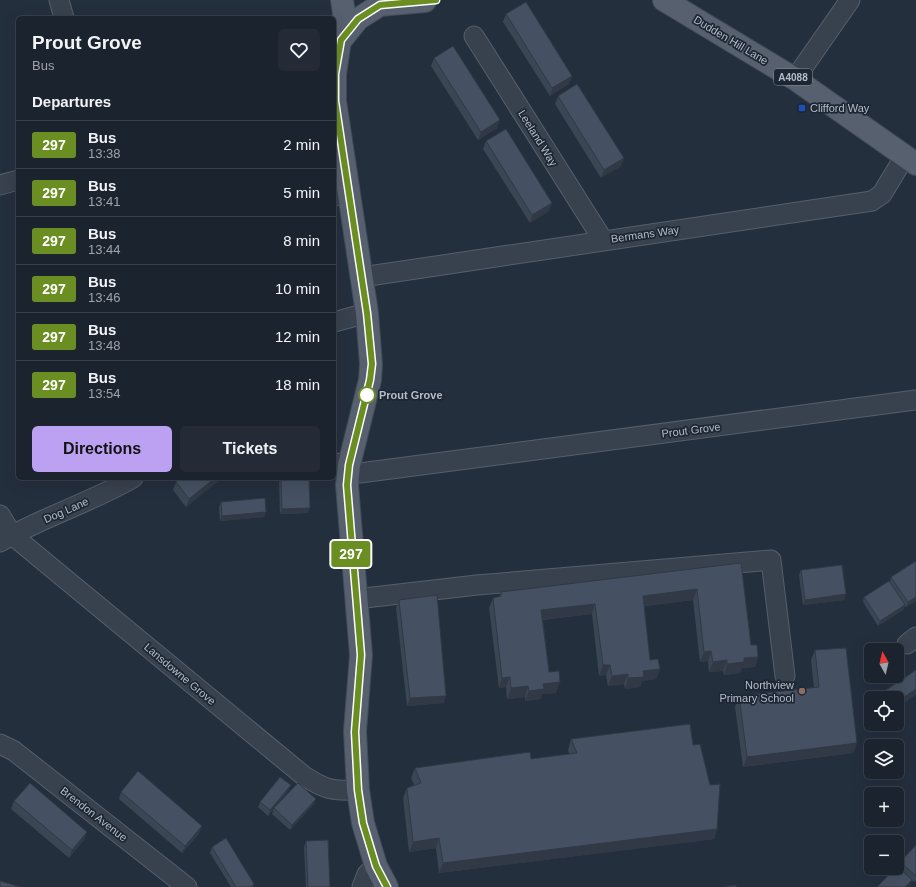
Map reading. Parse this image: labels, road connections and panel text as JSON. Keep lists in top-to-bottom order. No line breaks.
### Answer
{"streets":{"main road":["Dudden Hill Lane","A4088"],"street":["Leeland Way","Bermans Way","Prout Grove","Dog Lane","Lansdowne Grove","Brendon Avenue"]},"crossings":[["Dudden Hill Lane","Bermans Way"],["Leeland Way","Bermans Way"],["Dog Lane","Lansdowne Grove"]],"places":{"transit":["Clifford Way"],"other":["Prout Grove","Northview Primary School"]},"lines":["bus line 297"],"north":"top","page":{"on_map":"297","heading":[["Prout Grove","Bus"],"Departures"],"list":[{"mark":"297","name":"Bus","note":"13:38","value":"2 min"},{"mark":"297","name":"Bus","note":"13:41","value":"5 min"},{"mark":"297","name":"Bus","note":"13:44","value":"8 min"},{"mark":"297","name":"Bus","note":"13:46","value":"10 min"},{"mark":"297","name":"Bus","note":"13:48","value":"12 min"},{"mark":"297","name":"Bus","note":"13:54","value":"18 min"}],"buttons":["Directions","Tickets"],"map_buttons":["+","−"]}}
